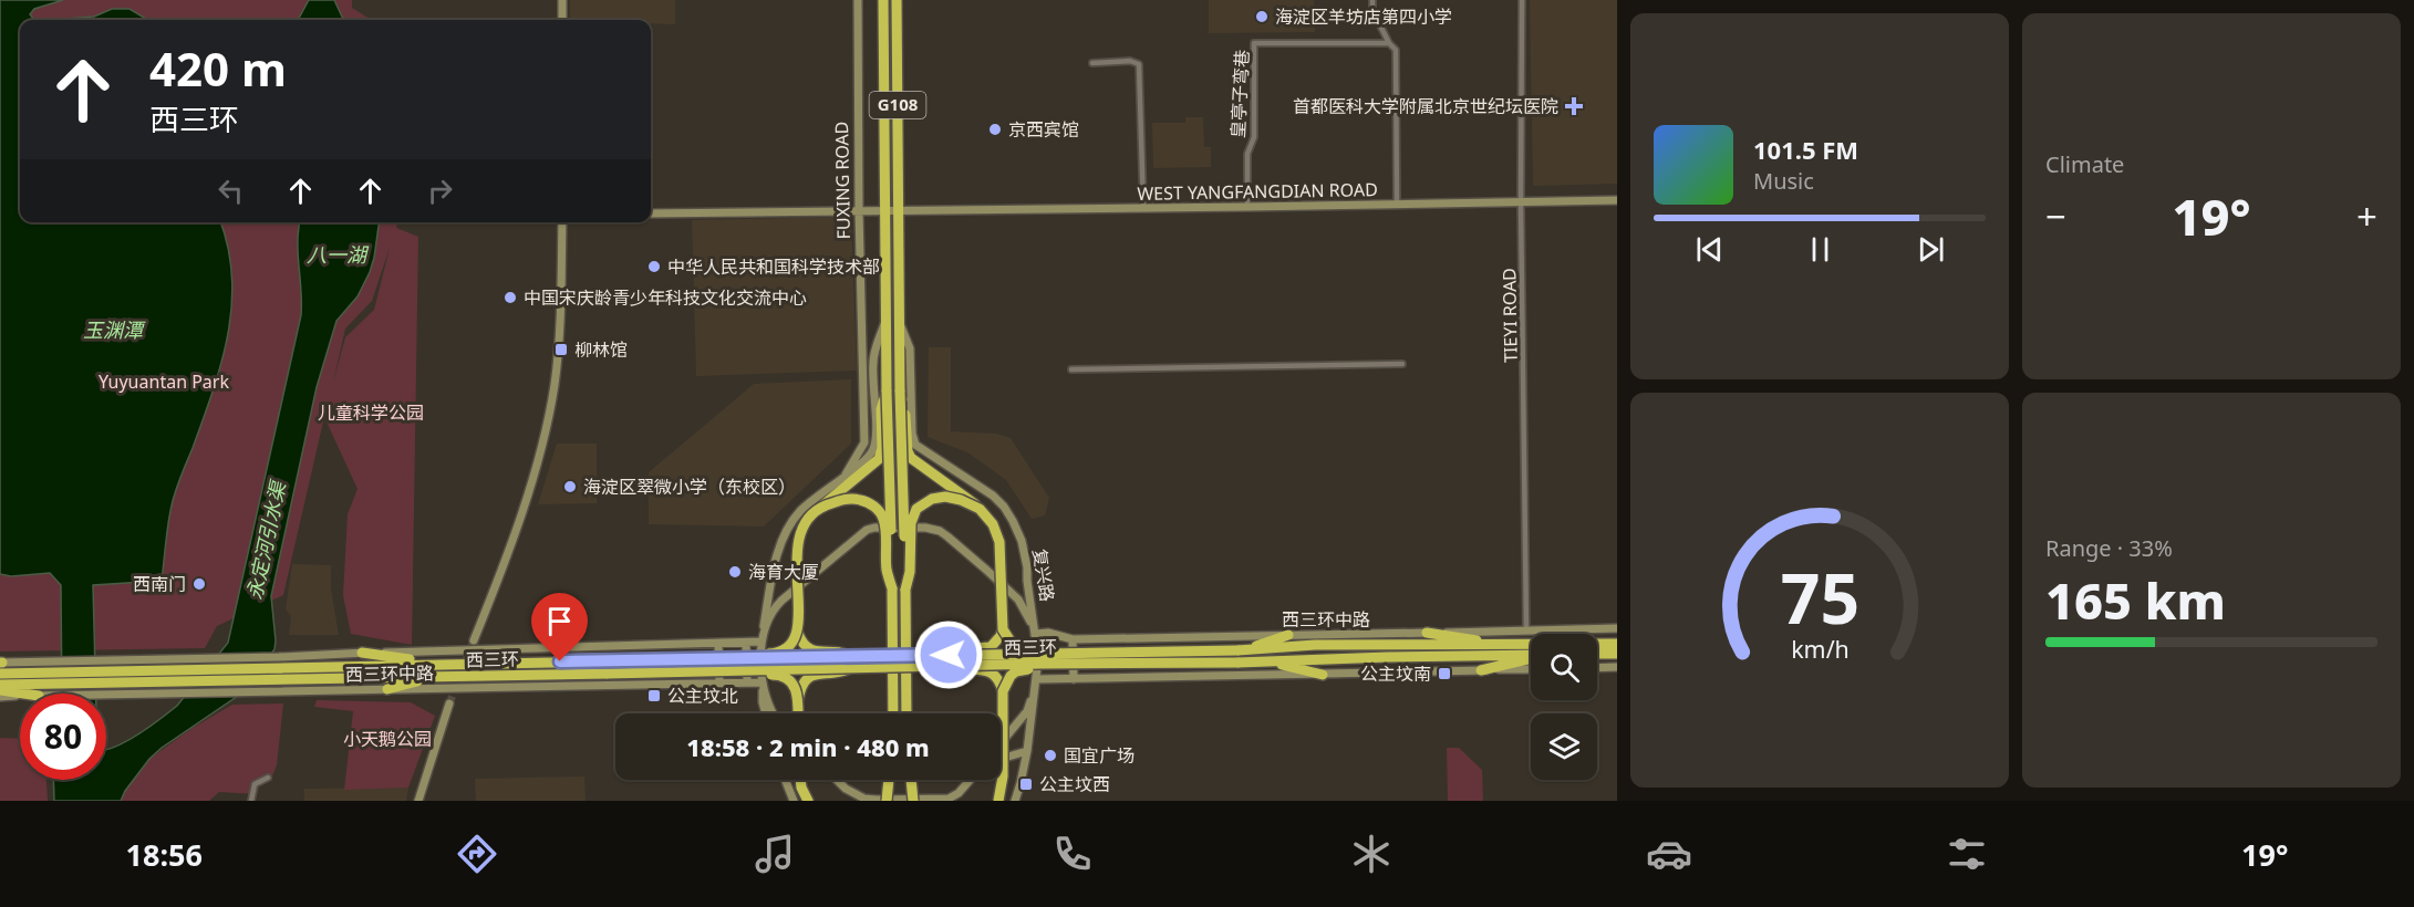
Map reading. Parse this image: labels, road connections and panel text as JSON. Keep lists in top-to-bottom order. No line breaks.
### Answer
{"streets":{"highway":["G108","西三环"],"street":["皇亭子弯巷","FUXING ROAD","WEST YANGFANGDIAN ROAD","TIEYI ROAD","复兴路","西三环中路"]},"crossings":[["皇亭子弯巷","WEST YANGFANGDIAN ROAD"],["G108","WEST YANGFANGDIAN ROAD"],["G108","复兴路"],["FUXING ROAD","WEST YANGFANGDIAN ROAD"],["WEST YANGFANGDIAN ROAD","TIEYI ROAD"],["TIEYI ROAD","西三环中路"],["复兴路","西三环中路"],["西三环中路","西三环"]],"water":["八一湖","玉渊潭","永定河引水渠"],"parks":["Yuyuantan Park","儿童科学公园","小天鹅公园"],"places":{"other":["海淀区羊坊店第四小学","京西宾馆","中华人民共和国科学技术部","中国宋庆龄青少年科技文化交流中心","海淀区翠微小学（东校区）","海育大厦","西南门","国宜广场"],"health":["首都医科大学附属北京世纪坛医院"],"transit":["柳林馆","公主坟南","公主坟北","公主坟西"]},"page":{"tile":["Climate",["Range · 33%","165 km"]],"turn":["420 m","西三环"],"song":["101.5 FM","Music"],"heat":["−","19°","+"],"limit":"80","trip":"18:58 · 2 min · 480 m","tabs":["18:56","19°"],"gauge":["75","km/h"]}}
